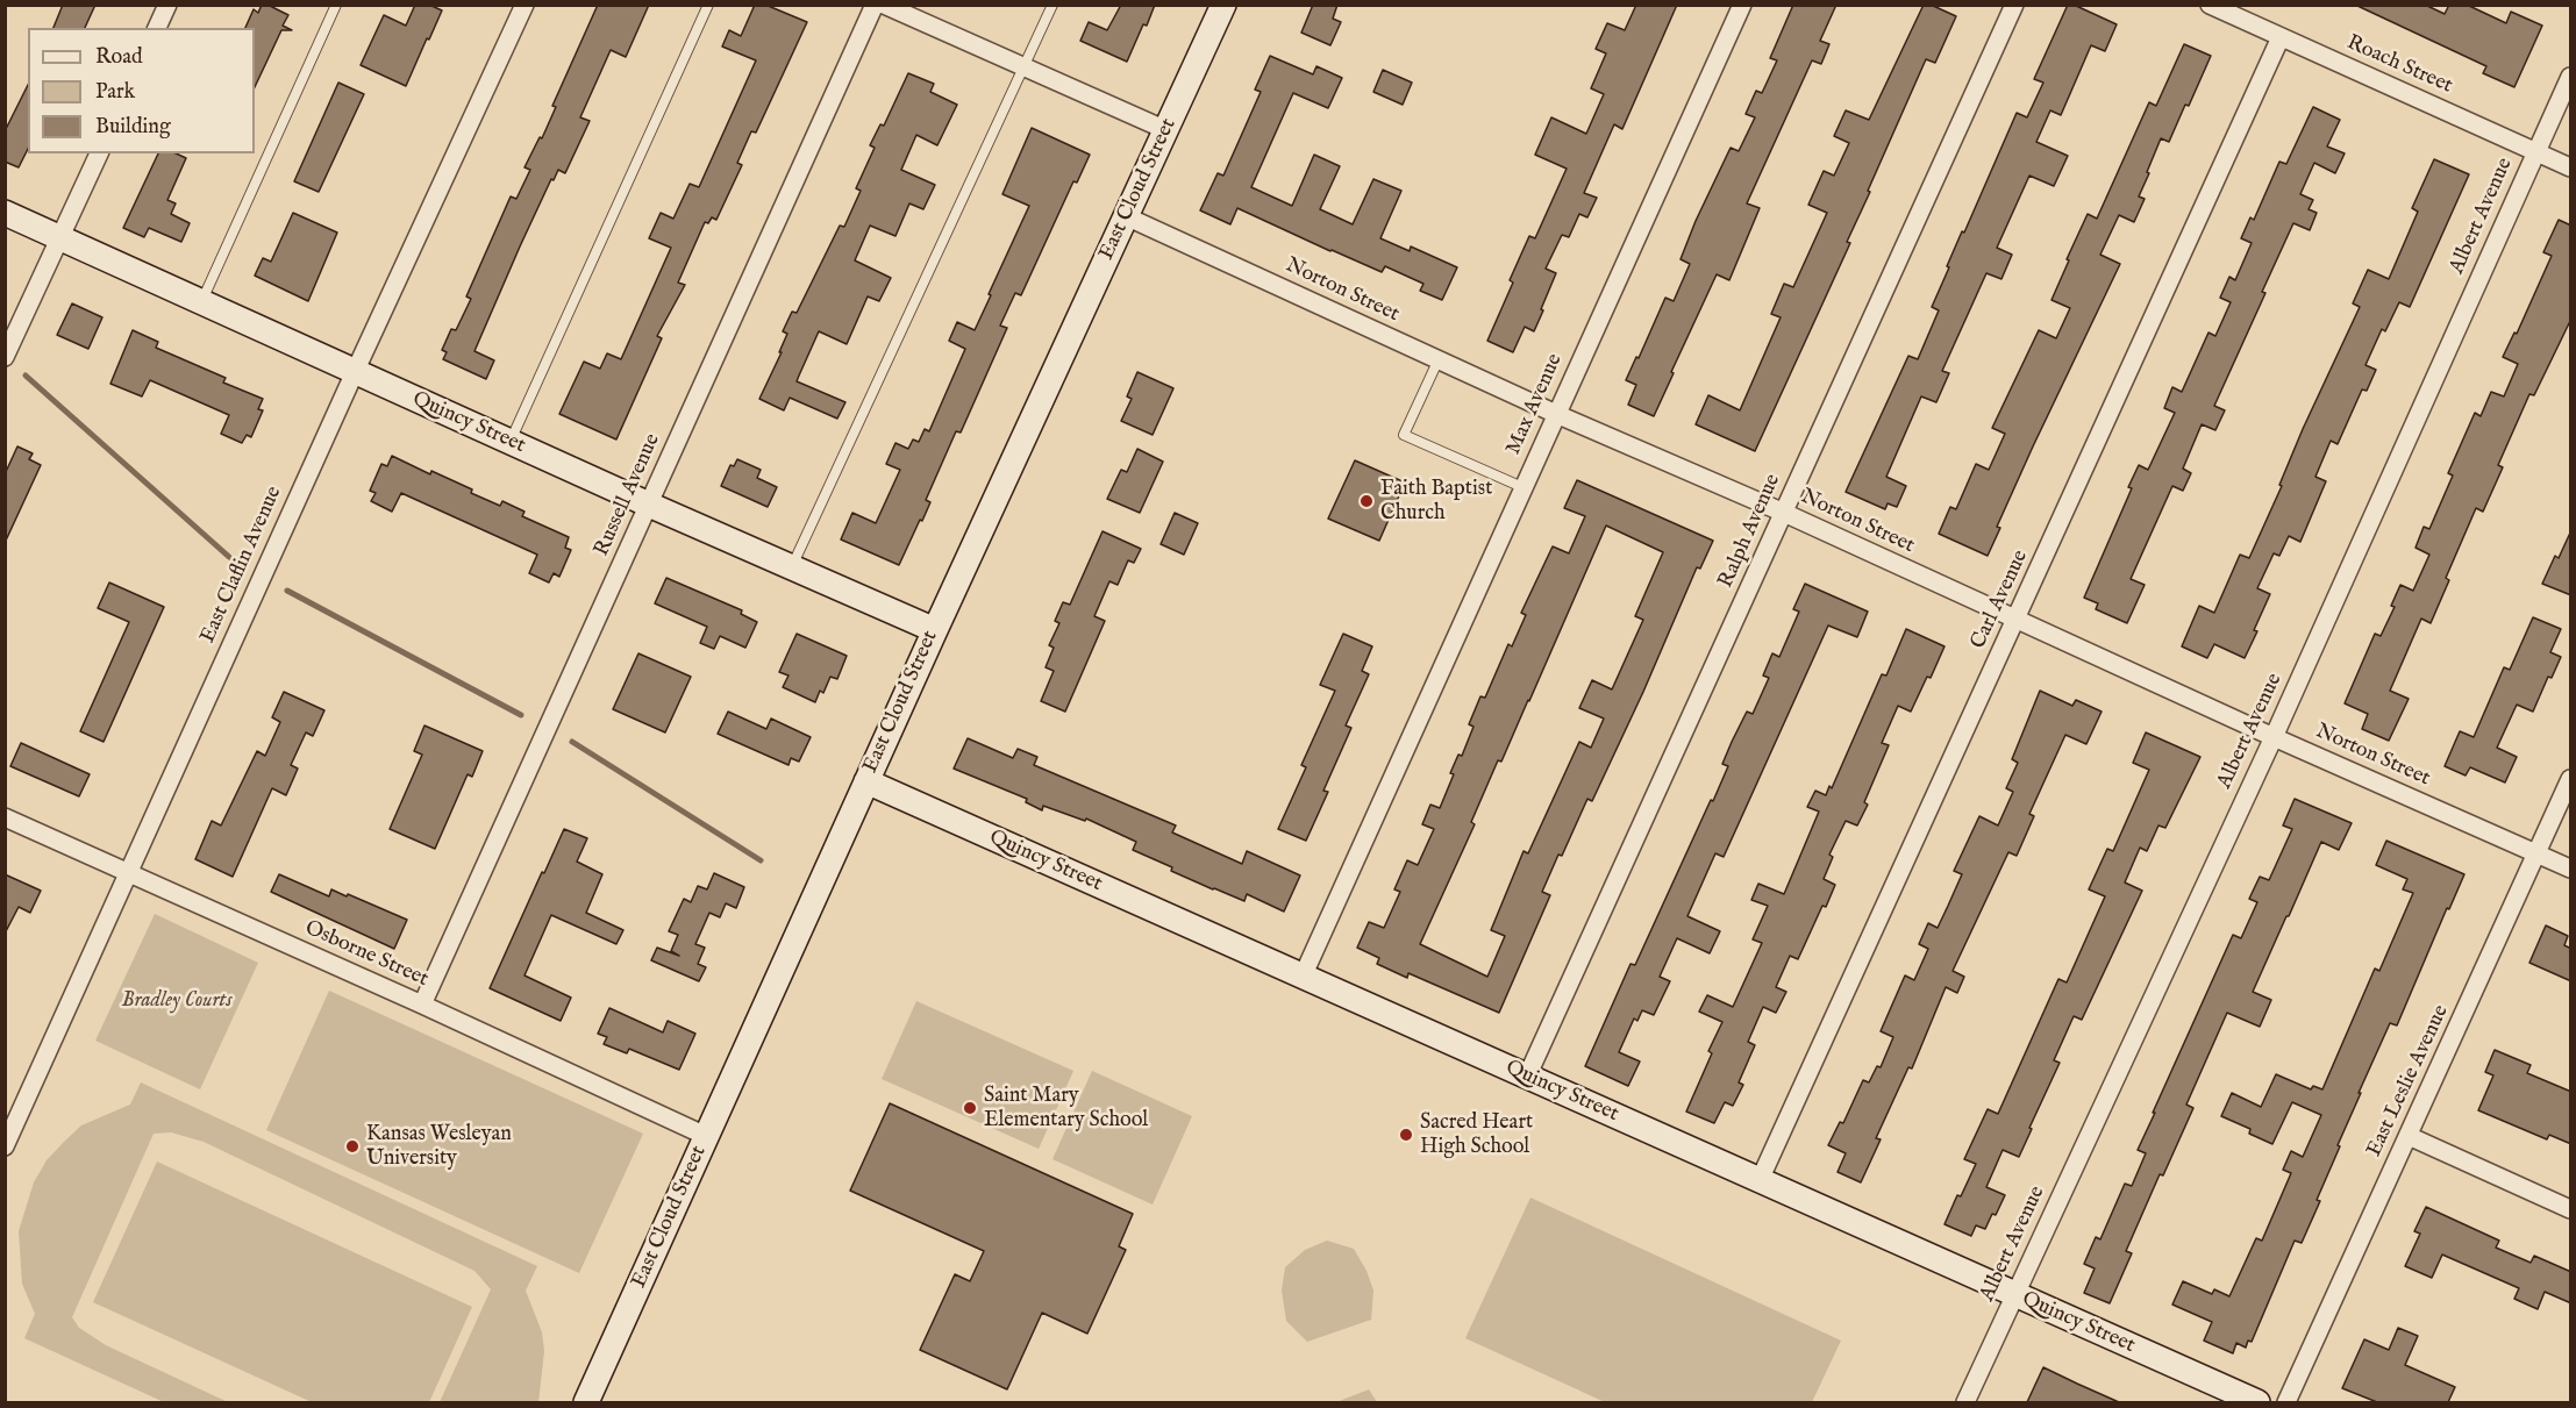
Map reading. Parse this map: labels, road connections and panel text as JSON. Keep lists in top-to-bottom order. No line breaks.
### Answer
{"streets":{"street":["Roach Street","East Cloud Street","Albert Avenue","Norton Street","Max Avenue","Quincy Street","Russell Avenue","Ralph Avenue","East Claflin Avenue","Carl Avenue","Osborne Street","East Leslie Avenue"]},"crossings":[["Roach Street","Albert Avenue"],["Roach Street","Carl Avenue"],["East Cloud Street","Norton Street"],["East Cloud Street","Quincy Street"],["East Cloud Street","Osborne Street"],["Albert Avenue","Norton Street"],["Albert Avenue","Quincy Street"],["Norton Street","Max Avenue"],["Norton Street","Ralph Avenue"],["Norton Street","Carl Avenue"],["Norton Street","East Leslie Avenue"],["Max Avenue","Quincy Street"],["Quincy Street","Russell Avenue"],["Quincy Street","Ralph Avenue"],["Quincy Street","East Claflin Avenue"],["Quincy Street","Carl Avenue"],["Russell Avenue","Osborne Street"],["East Claflin Avenue","Osborne Street"]],"parks":["Bradley Courts"],"places":["Faith Baptist Church","Saint Mary Elementary School","Sacred Heart High School","Kansas Wesleyan University"],"legend":["Road","Park","Building"]}
